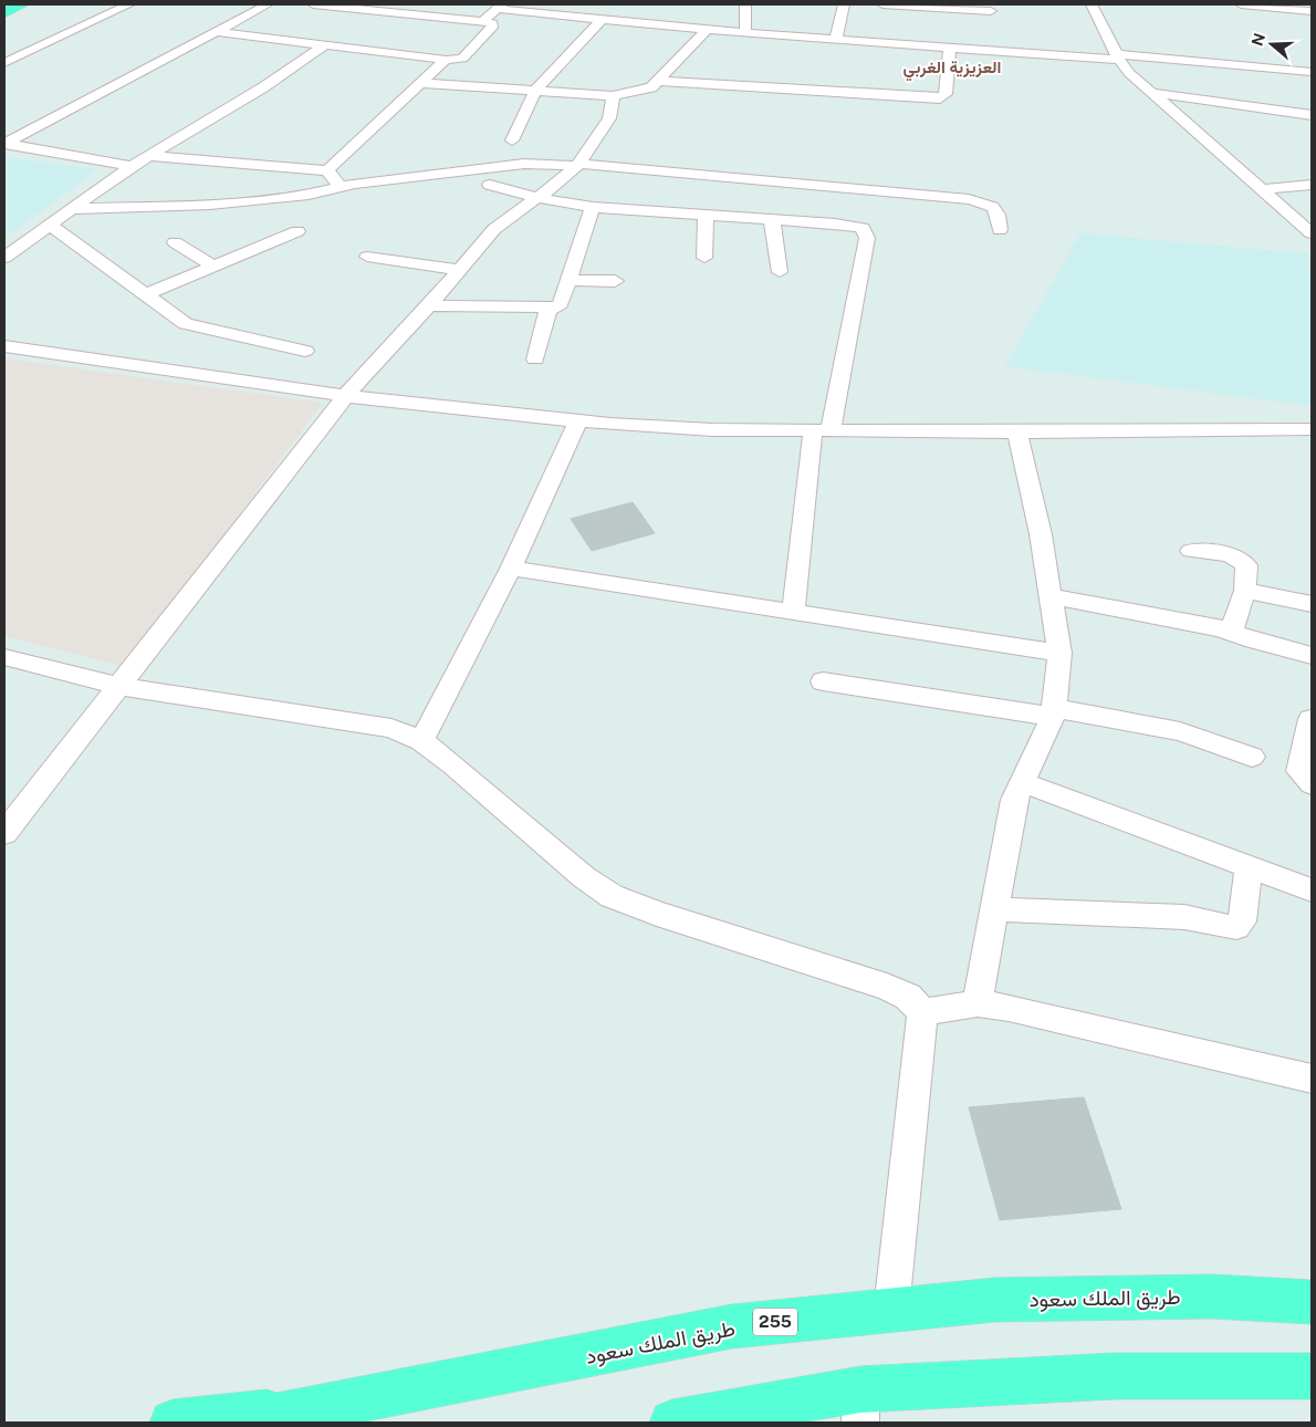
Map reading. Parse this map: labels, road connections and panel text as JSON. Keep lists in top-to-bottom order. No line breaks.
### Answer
{"streets":{"highway":["طريق الملك سعود","255"]},"districts":["العزيزية الغربي"],"north":"left"}
